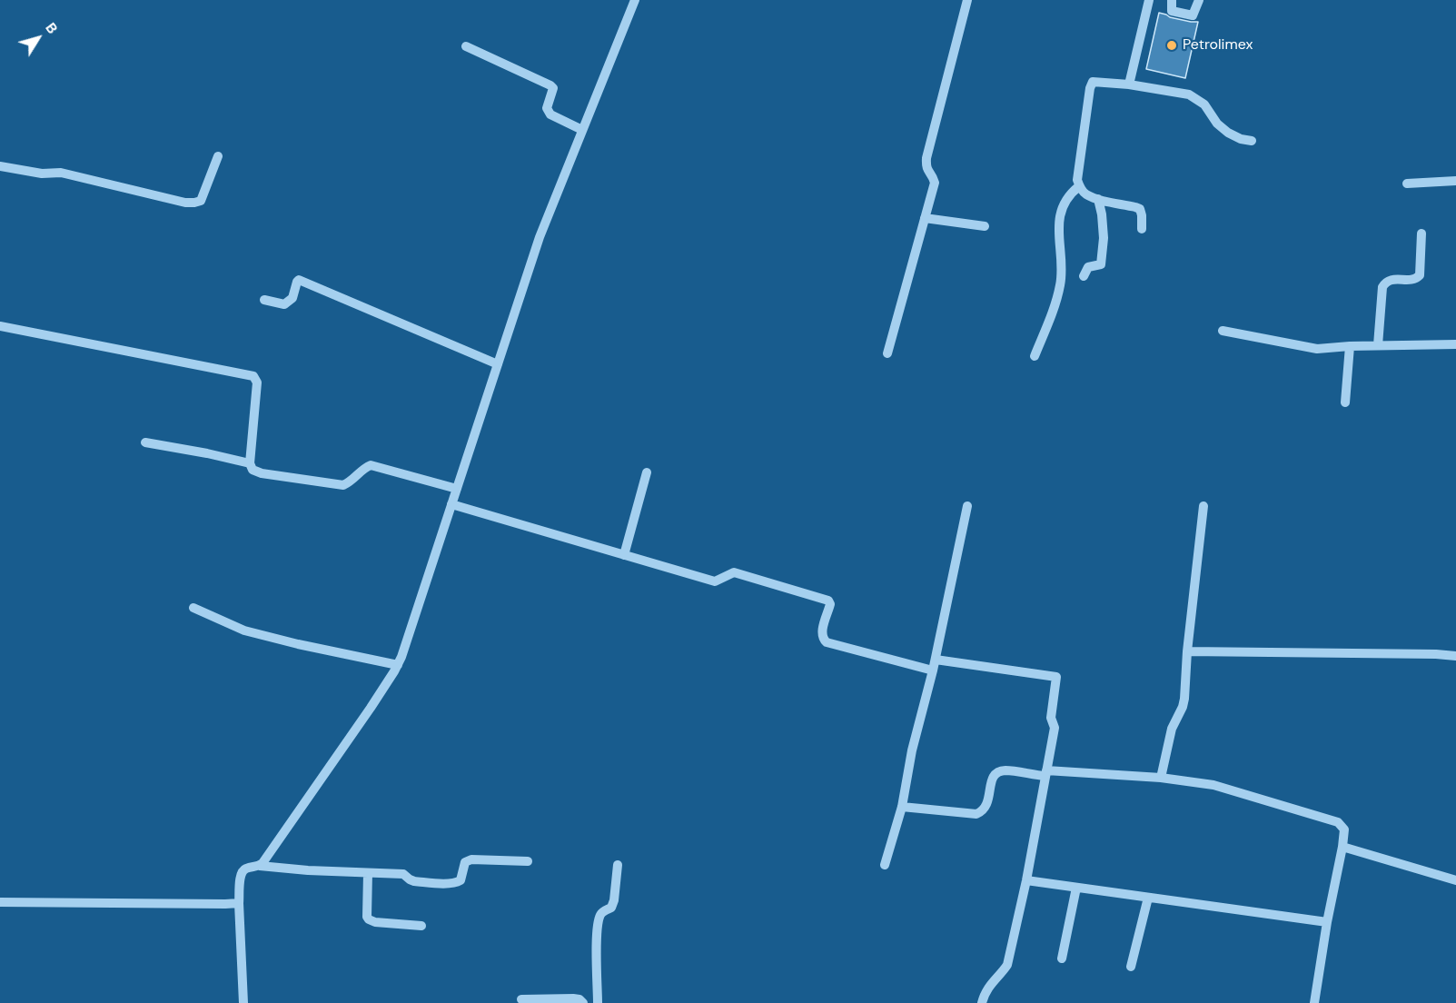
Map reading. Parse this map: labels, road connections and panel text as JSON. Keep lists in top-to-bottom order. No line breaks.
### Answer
{"places":["Petrolimex"],"north":"top right"}
